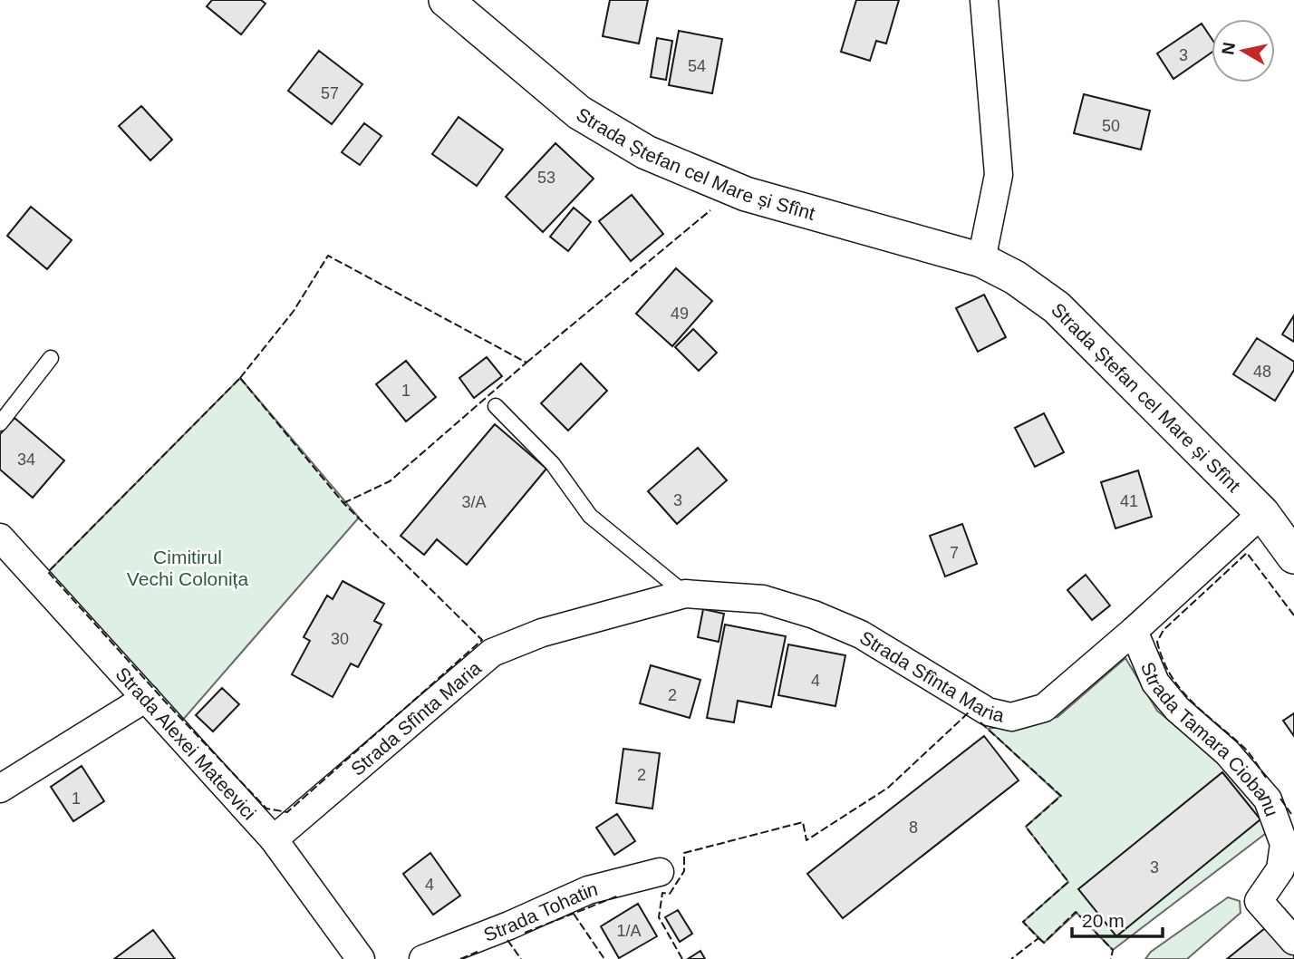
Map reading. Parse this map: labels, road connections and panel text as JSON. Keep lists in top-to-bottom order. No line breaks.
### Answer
{"streets":{"street":["Strada Ștefan cel Mare și Sfînt","Strada Sfînta Maria","Strada Tamara Ciobanu","Strada Alexei Mateevici","Strada Tohatin"]},"crossings":[["Strada Ștefan cel Mare și Sfînt","Strada Sfînta Maria"],["Strada Sfînta Maria","Strada Tamara Ciobanu"],["Strada Sfînta Maria","Strada Alexei Mateevici"]],"parks":["Cimitirul Vechi Colonița"],"house_numbers":["3","54","57","50","53","49","48","1","34","3","41","3/A","7","30","4","2","2","1","8","3","4","1/A"],"scale_bar":"20 m","north":"left"}
